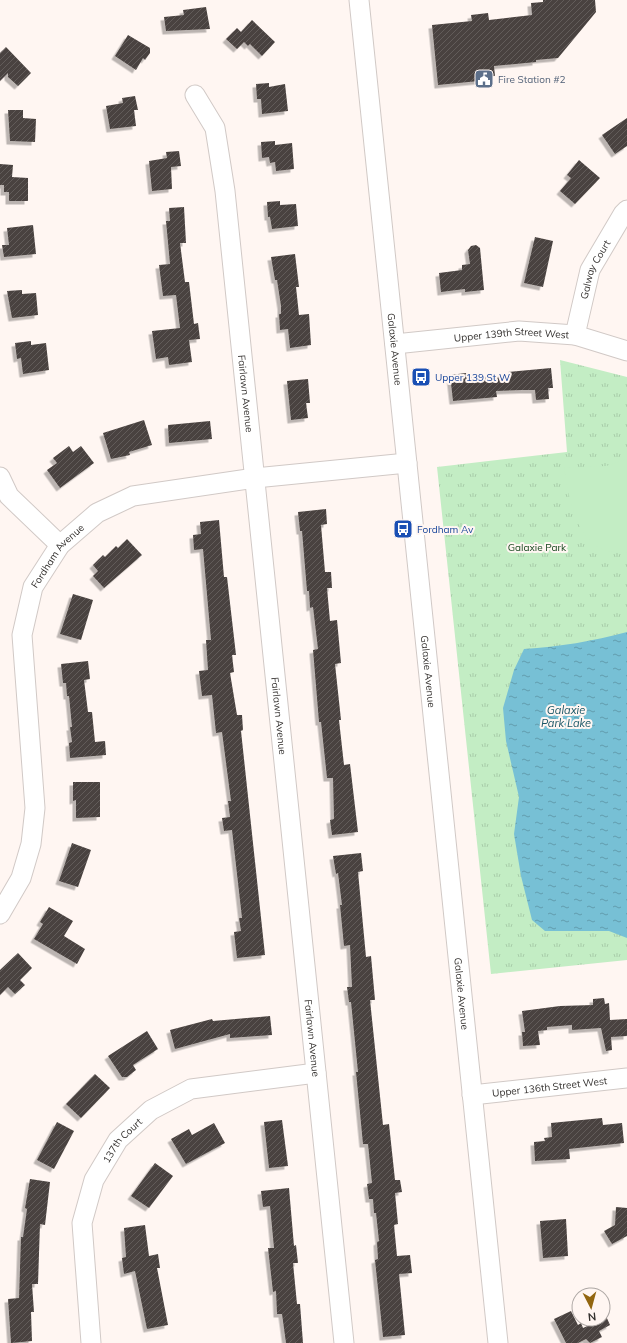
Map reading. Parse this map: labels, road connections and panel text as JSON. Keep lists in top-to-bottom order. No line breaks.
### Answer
{"streets":{"street":["Galway Court","Upper 139th Street West","Galaxie Avenue","Fairlawn Avenue","Fordham Avenue","Upper 136th Street West","137th Court"]},"crossings":[["Galway Court","Upper 139th Street West"],["Upper 139th Street West","Galaxie Avenue"],["Galaxie Avenue","Fordham Avenue"],["Galaxie Avenue","Upper 136th Street West"],["Fairlawn Avenue","Fordham Avenue"],["Fairlawn Avenue","137th Court"]],"water":["Galaxie Park Lake"],"parks":["Galaxie Park"],"places":{"public building":["Fire Station #2"],"bus stop":["Upper 139 St W","Fordham Av"]},"north":"bottom"}
